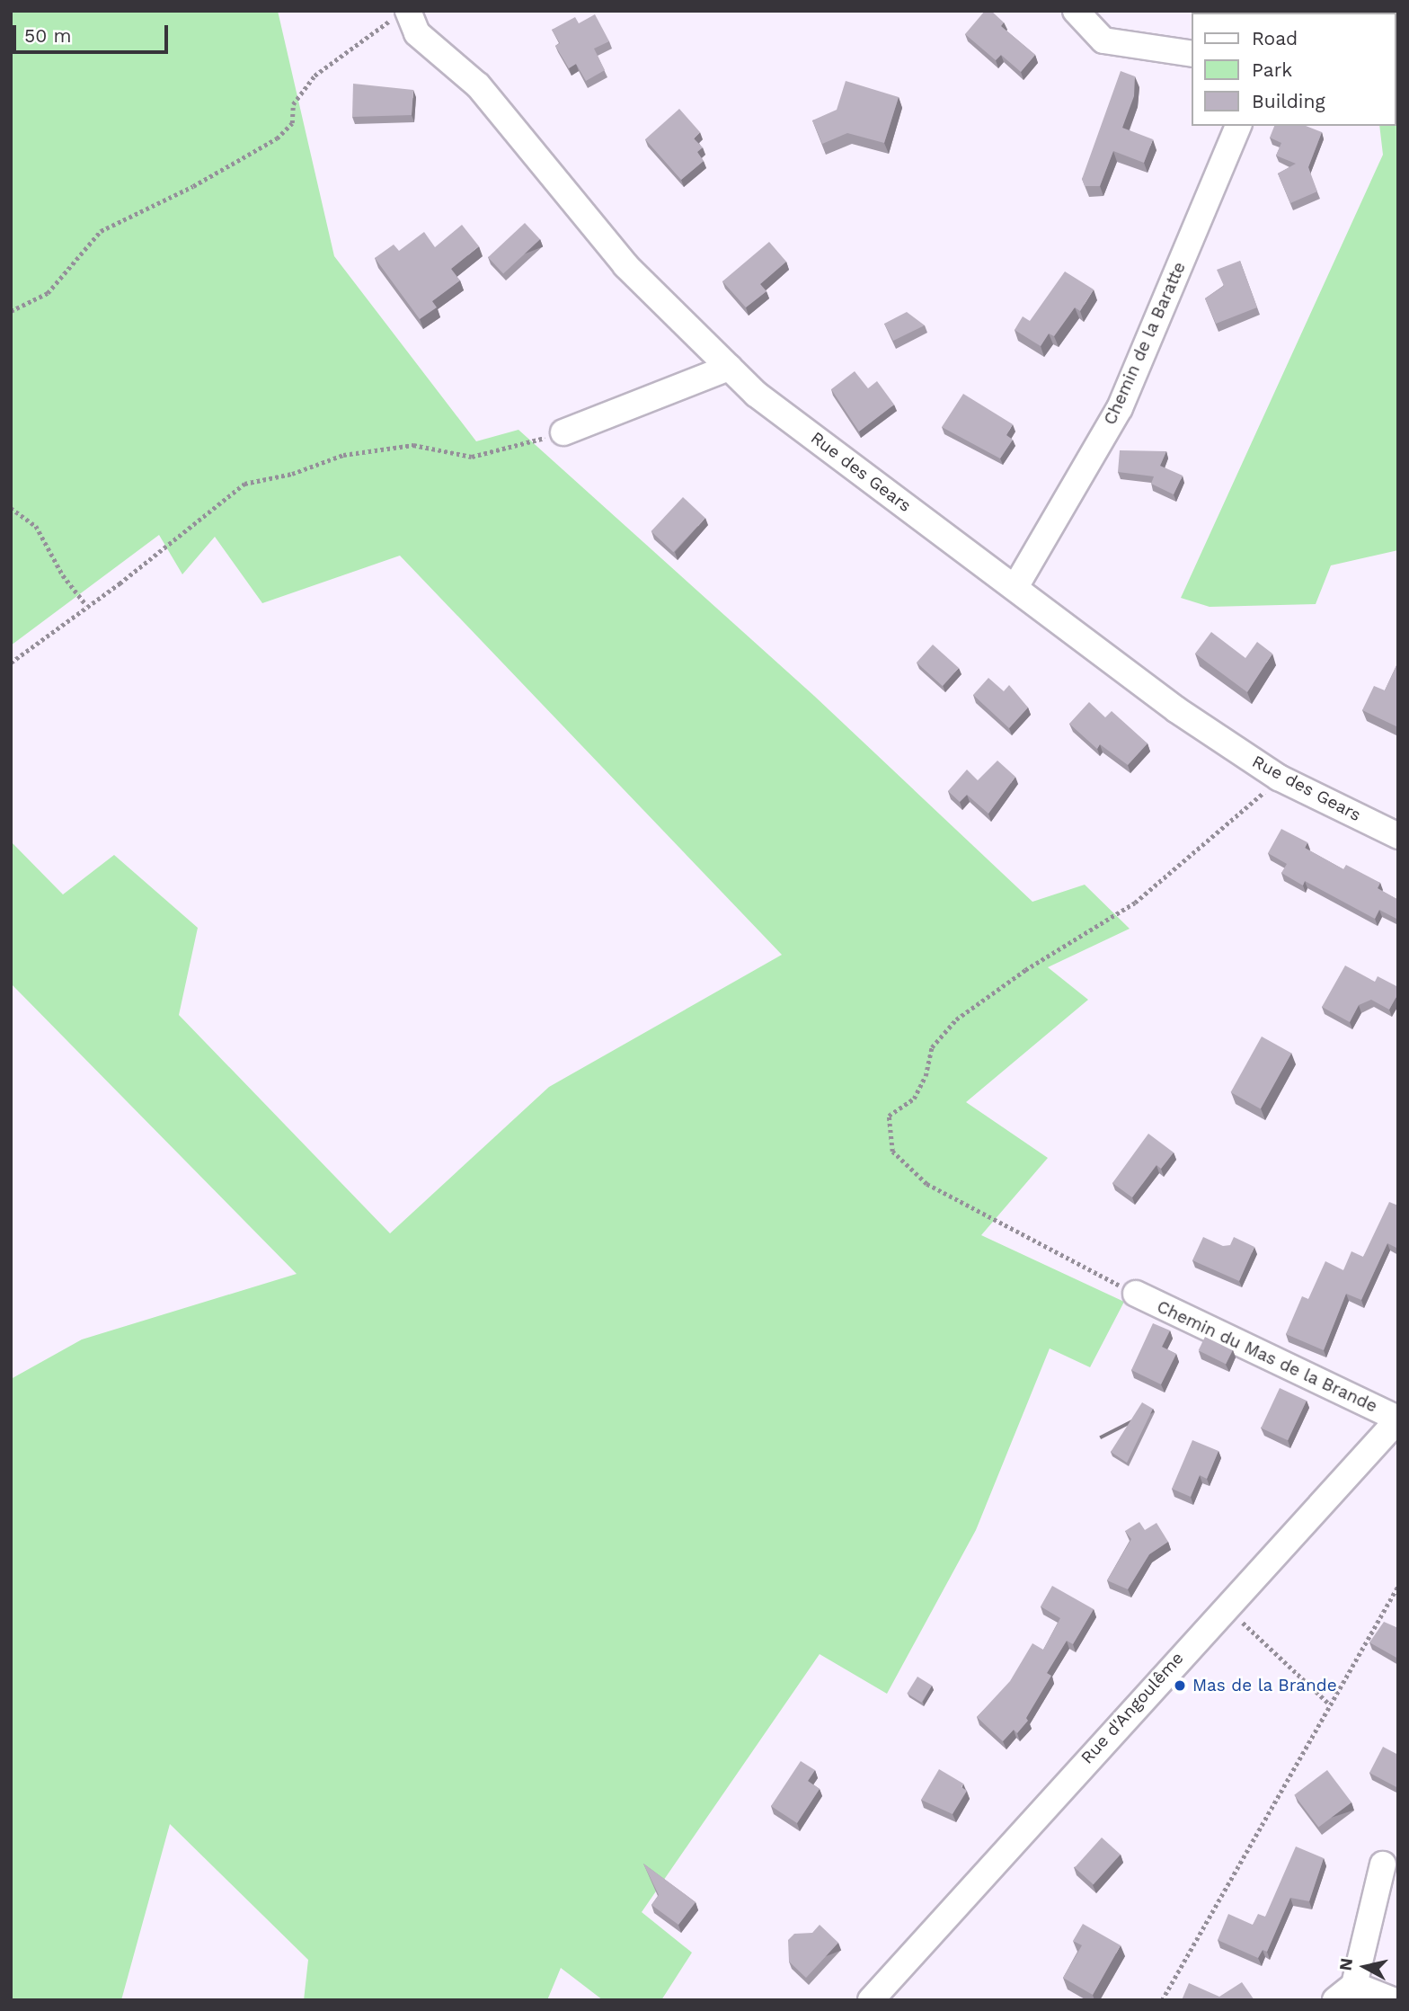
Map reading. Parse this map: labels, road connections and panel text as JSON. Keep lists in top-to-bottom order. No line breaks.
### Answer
{"streets":{"street":["Chemin de la Baratte","Rue des Gears","Chemin du Mas de la Brande","Rue d'Angoulême"]},"crossings":[["Chemin de la Baratte","Rue des Gears"],["Chemin du Mas de la Brande","Rue d'Angoulême"]],"places":["Mas de la Brande"],"legend":["Road","Park","Building"],"scale_bar":"50 m","north":"left"}
